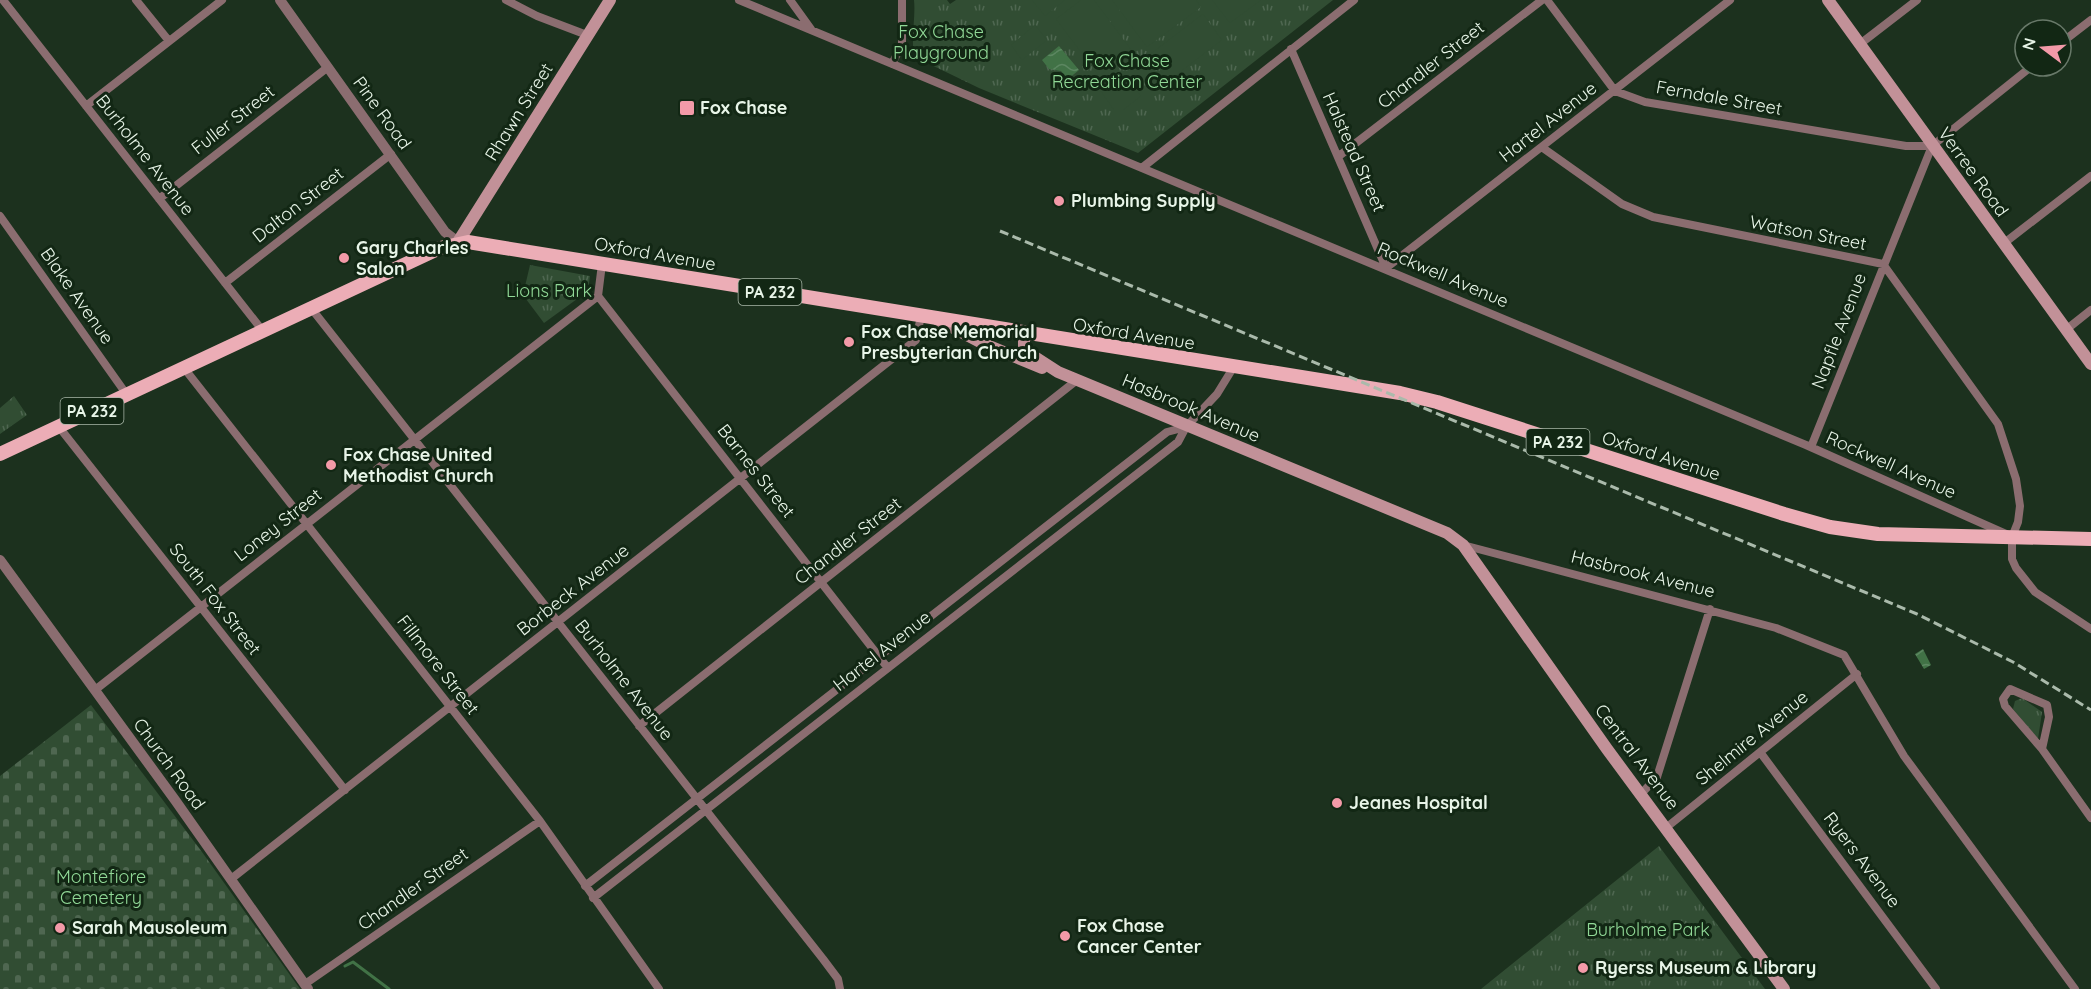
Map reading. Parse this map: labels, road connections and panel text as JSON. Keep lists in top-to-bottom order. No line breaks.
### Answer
{"streets":{"main road":["Rhawn Street","Verree Road","Oxford Avenue","PA 232","Hasbrook Avenue","Central Avenue"],"street":["Chandler Street","Ferndale Street","Pine Road","Fuller Street","Hartel Avenue","Halstead Street","Burholme Avenue","Dalton Street","Watson Street","Rockwell Avenue","Blake Avenue","Napfle Avenue","Barnes Street","Loney Street","Borbeck Avenue","South Fox Street","Fillmore Street","Shelmire Avenue","Church Road","Ryers Avenue"]},"crossings":[["Chandler Street","Halstead Street"],["Chandler Street","Burholme Avenue"],["Chandler Street","Hasbrook Avenue"],["Chandler Street","Barnes Street"],["Chandler Street","Fillmore Street"],["Chandler Street","Church Road"],["Ferndale Street","Hartel Avenue"],["Ferndale Street","Verree Road"],["Ferndale Street","Napfle Avenue"],["Rhawn Street","Pine Road"],["Rhawn Street","Oxford Avenue"],["Pine Road","Fuller Street"],["Pine Road","Dalton Street"],["Pine Road","Oxford Avenue"],["Fuller Street","Burholme Avenue"],["Hartel Avenue","Halstead Street"],["Hartel Avenue","Burholme Avenue"],["Hartel Avenue","Watson Street"],["Hartel Avenue","Oxford Avenue"],["Hartel Avenue","Rockwell Avenue"],["Hartel Avenue","Hasbrook Avenue"],["Hartel Avenue","Barnes Street"],["Hartel Avenue","Fillmore Street"],["Halstead Street","Rockwell Avenue"],["Burholme Avenue","Dalton Street"],["Burholme Avenue","Oxford Avenue"],["Burholme Avenue","Loney Street"],["Burholme Avenue","Borbeck Avenue"],["Verree Road","Napfle Avenue"],["Watson Street","Oxford Avenue"],["Watson Street","Rockwell Avenue"],["Watson Street","Napfle Avenue"],["Oxford Avenue","Rockwell Avenue"],["Oxford Avenue","PA 232"],["Oxford Avenue","Hasbrook Avenue"],["Oxford Avenue","Borbeck Avenue"],["Oxford Avenue","Fillmore Street"],["Rockwell Avenue","Napfle Avenue"],["PA 232","Blake Avenue"],["PA 232","South Fox Street"],["PA 232","Fillmore Street"],["Hasbrook Avenue","Shelmire Avenue"],["Hasbrook Avenue","Central Avenue"],["Barnes Street","Loney Street"],["Barnes Street","Borbeck Avenue"],["Loney Street","South Fox Street"],["Loney Street","Fillmore Street"],["Loney Street","Church Road"],["Borbeck Avenue","South Fox Street"],["Borbeck Avenue","Fillmore Street"],["Borbeck Avenue","Church Road"],["Shelmire Avenue","Central Avenue"],["Shelmire Avenue","Ryers Avenue"]],"parks":["Fox Chase Playground","Fox Chase Recreation Center","Lions Park","Montefiore Cemetery","Burholme Park"],"places":{"transit":["Fox Chase"],"other":["Plumbing Supply","Gary Charles Salon","Fox Chase Memorial Presbyterian Church","Fox Chase United Methodist Church","Jeanes Hospital","Sarah Mausoleum","Fox Chase Cancer Center","Ryerss Museum & Library"]},"north":"left"}
